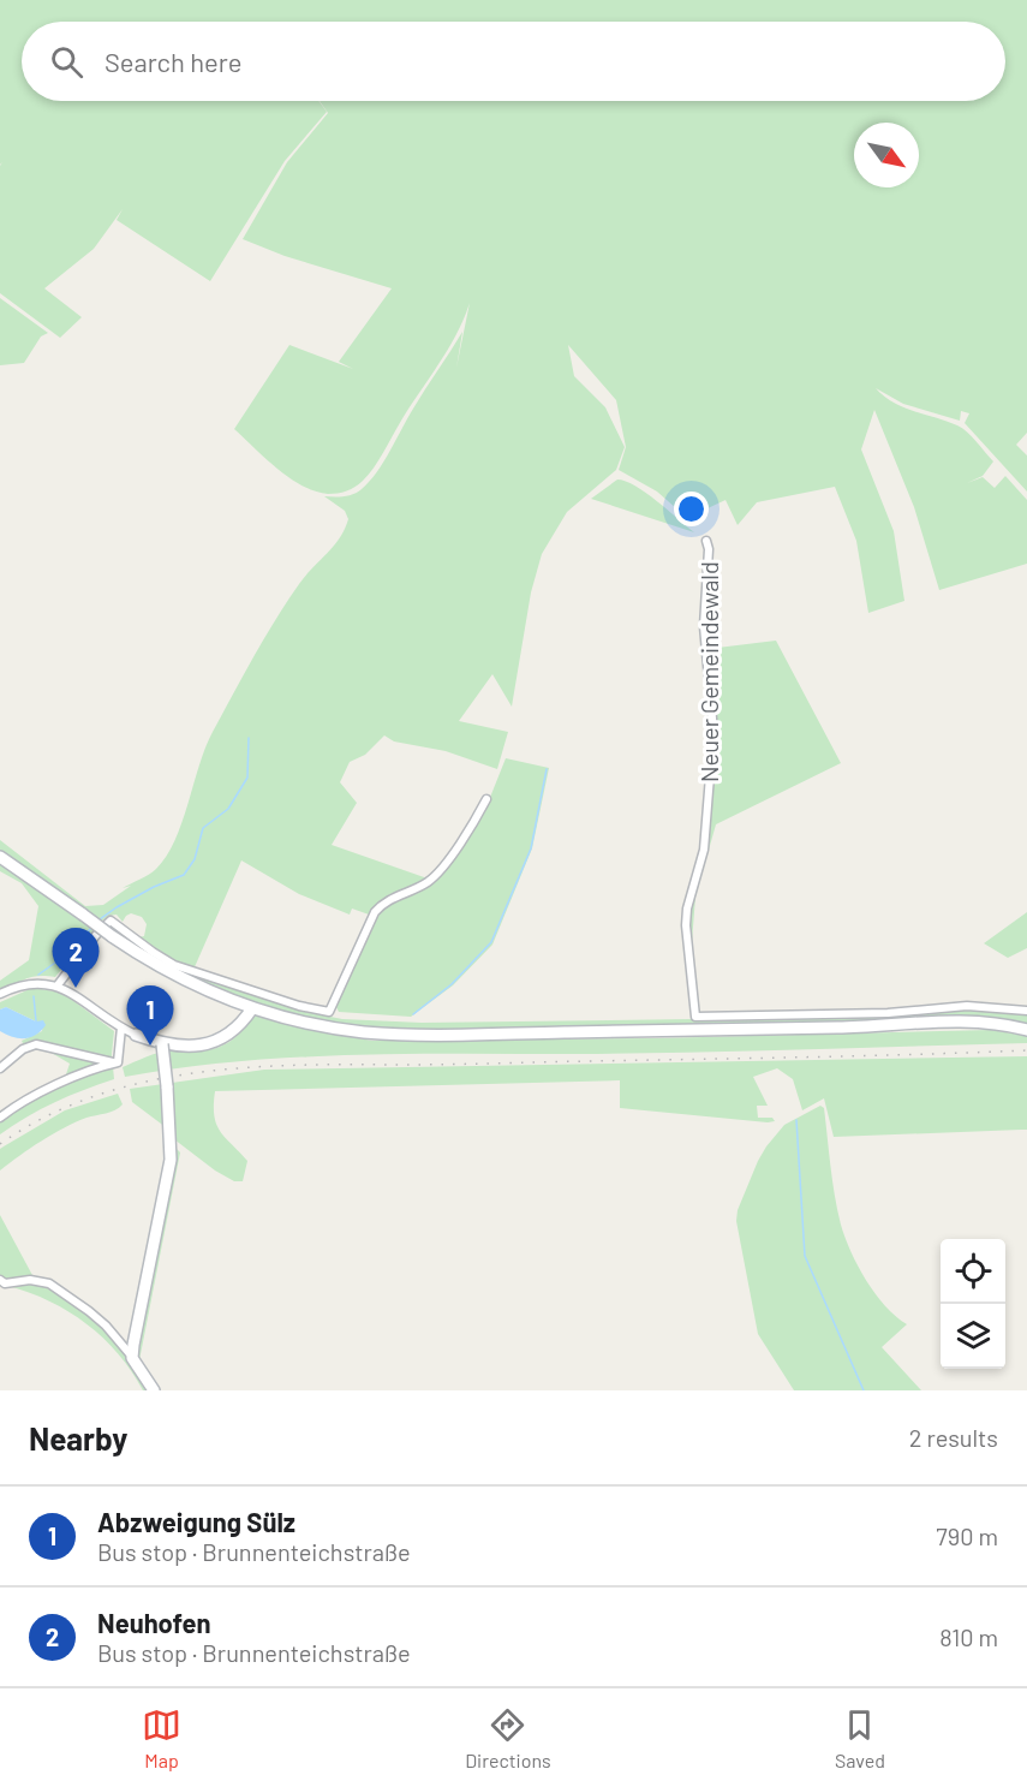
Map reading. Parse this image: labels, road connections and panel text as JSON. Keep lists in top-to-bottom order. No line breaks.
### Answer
{"streets":{"street":["Neuer Gemeindewald"]},"north":"bottom right","page":{"search":"Search here","pins":["2","1"],"heading":["Nearby","2 results"],"list":[{"mark":"1","name":"Abzweigung Sülz","note":"Bus stop · Brunnenteichstraße","value":"790 m"},{"mark":"2","name":"Neuhofen","note":"Bus stop · Brunnenteichstraße","value":"810 m"}],"nav":["Map","Directions","Saved"]}}
